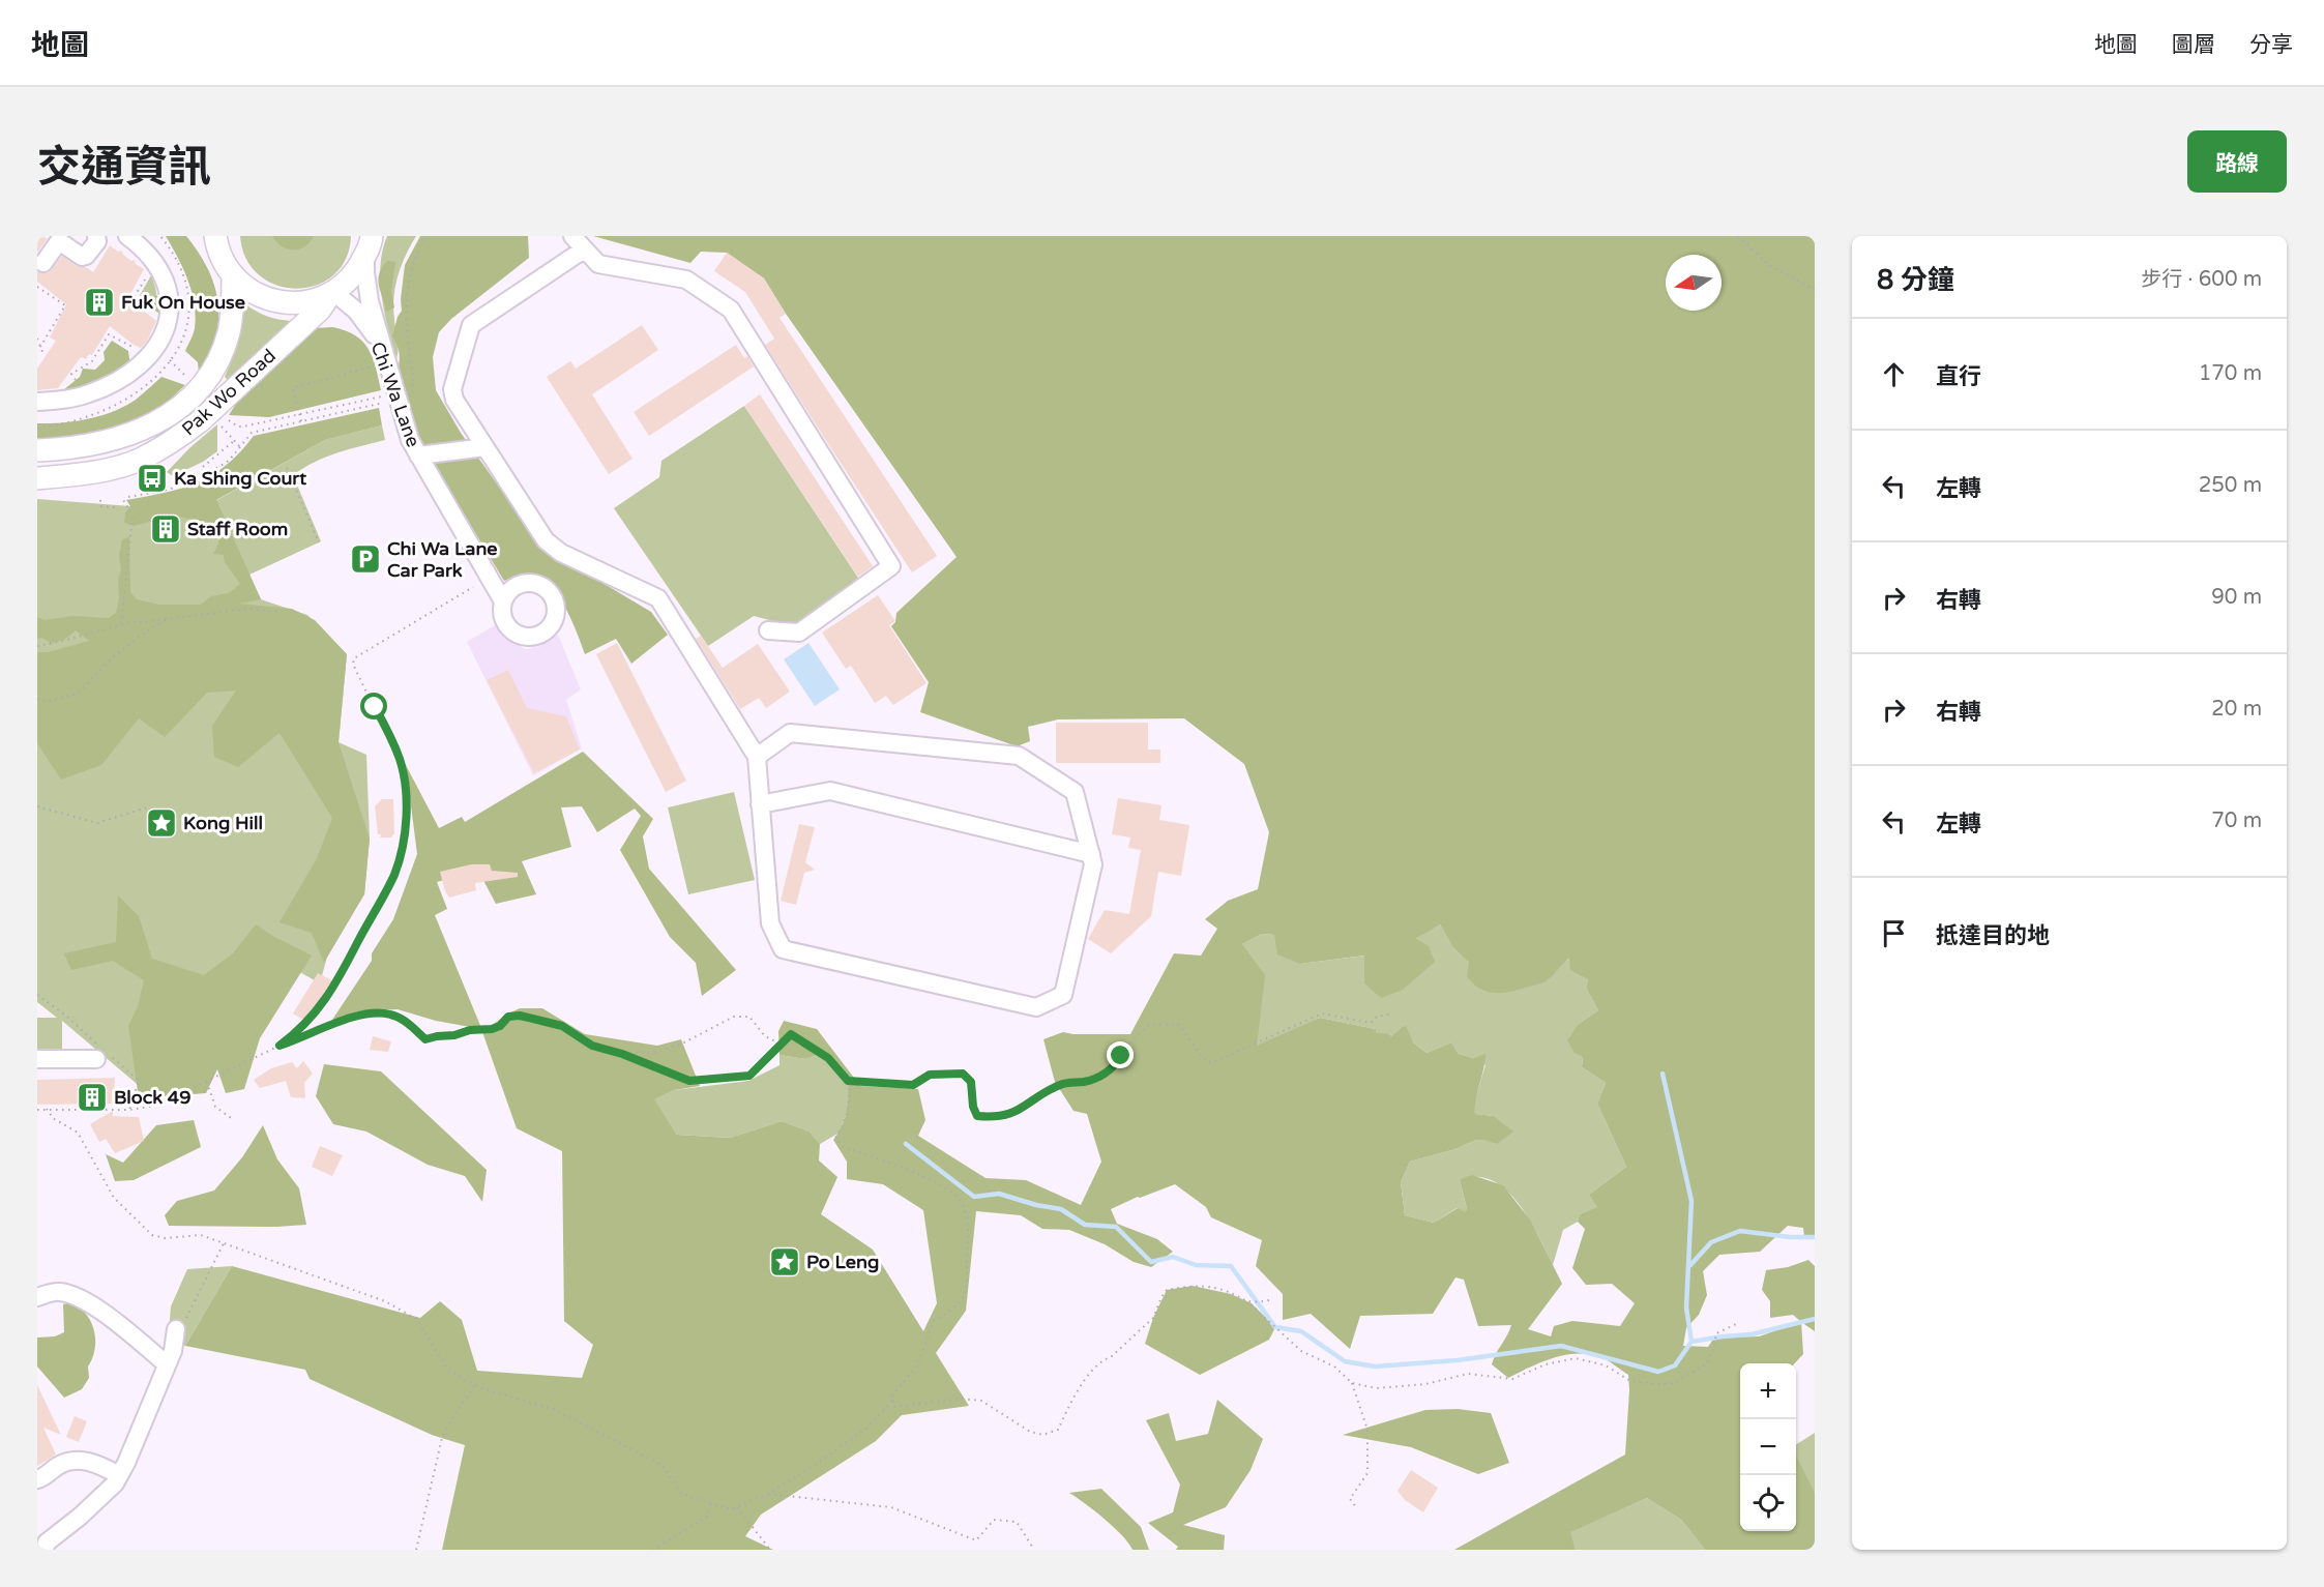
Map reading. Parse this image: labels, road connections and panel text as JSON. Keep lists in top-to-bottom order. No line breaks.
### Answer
{"streets":{"main road":["Pak Wo Road"],"street":["Chi Wa Lane"]},"crossings":[["Pak Wo Road","Chi Wa Lane"]],"places":{"building":["Fuk On House","Staff Room","Block 49"],"bus stop":["Ka Shing Court"],"parking":["Chi Wa Lane Car Park"],"place":["Kong Hill","Po Leng"]},"north":"left","page":{"header":"地圖","nav":["地圖","圖層","分享"],"title":"交通資訊","buttons":"路線","heading":["8 分鐘","步行 · 600 m"],"list":[["直行","170 m"],["左轉","250 m"],["右轉","90 m"],["右轉","20 m"],["左轉","70 m"],"抵達目的地"],"map_buttons":["+","−"]}}
